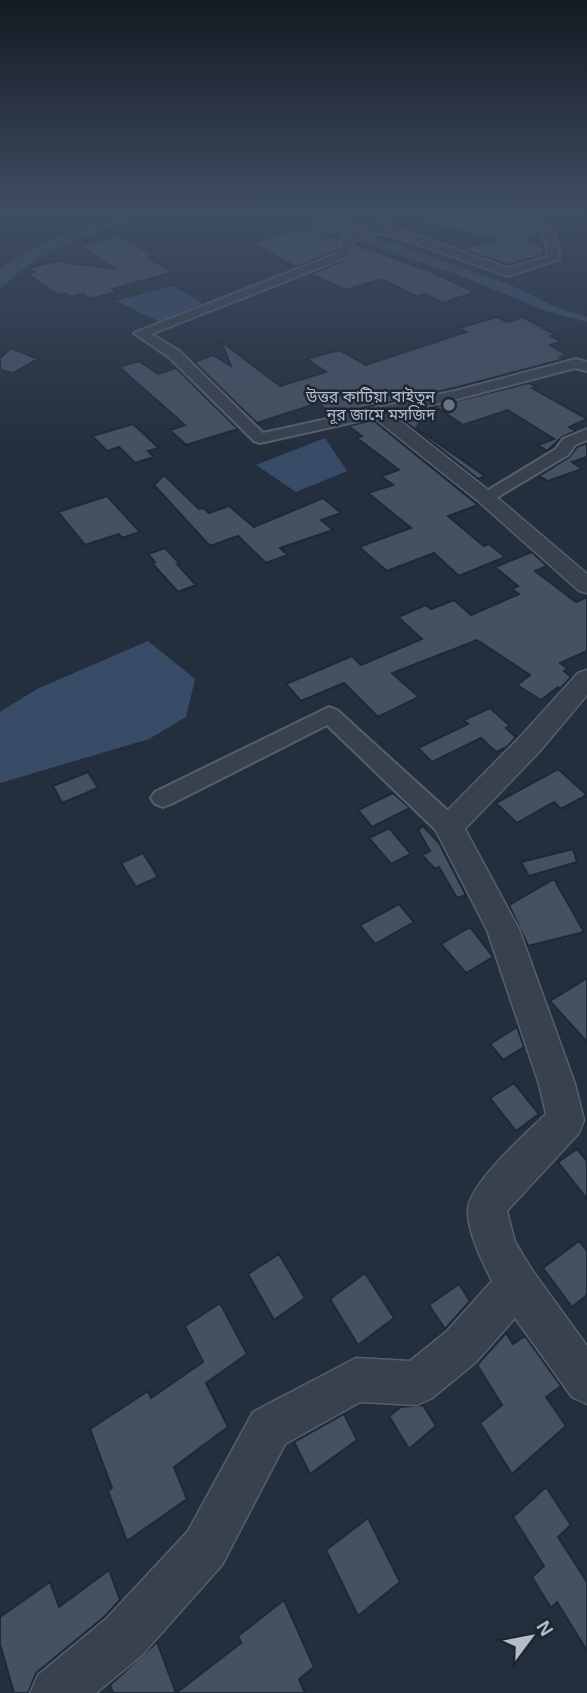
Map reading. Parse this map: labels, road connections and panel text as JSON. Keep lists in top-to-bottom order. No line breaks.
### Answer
{"places":["উত্তর কাটিয়া বাইতুন নূর জামে মসজিদ"],"north":"top right"}
